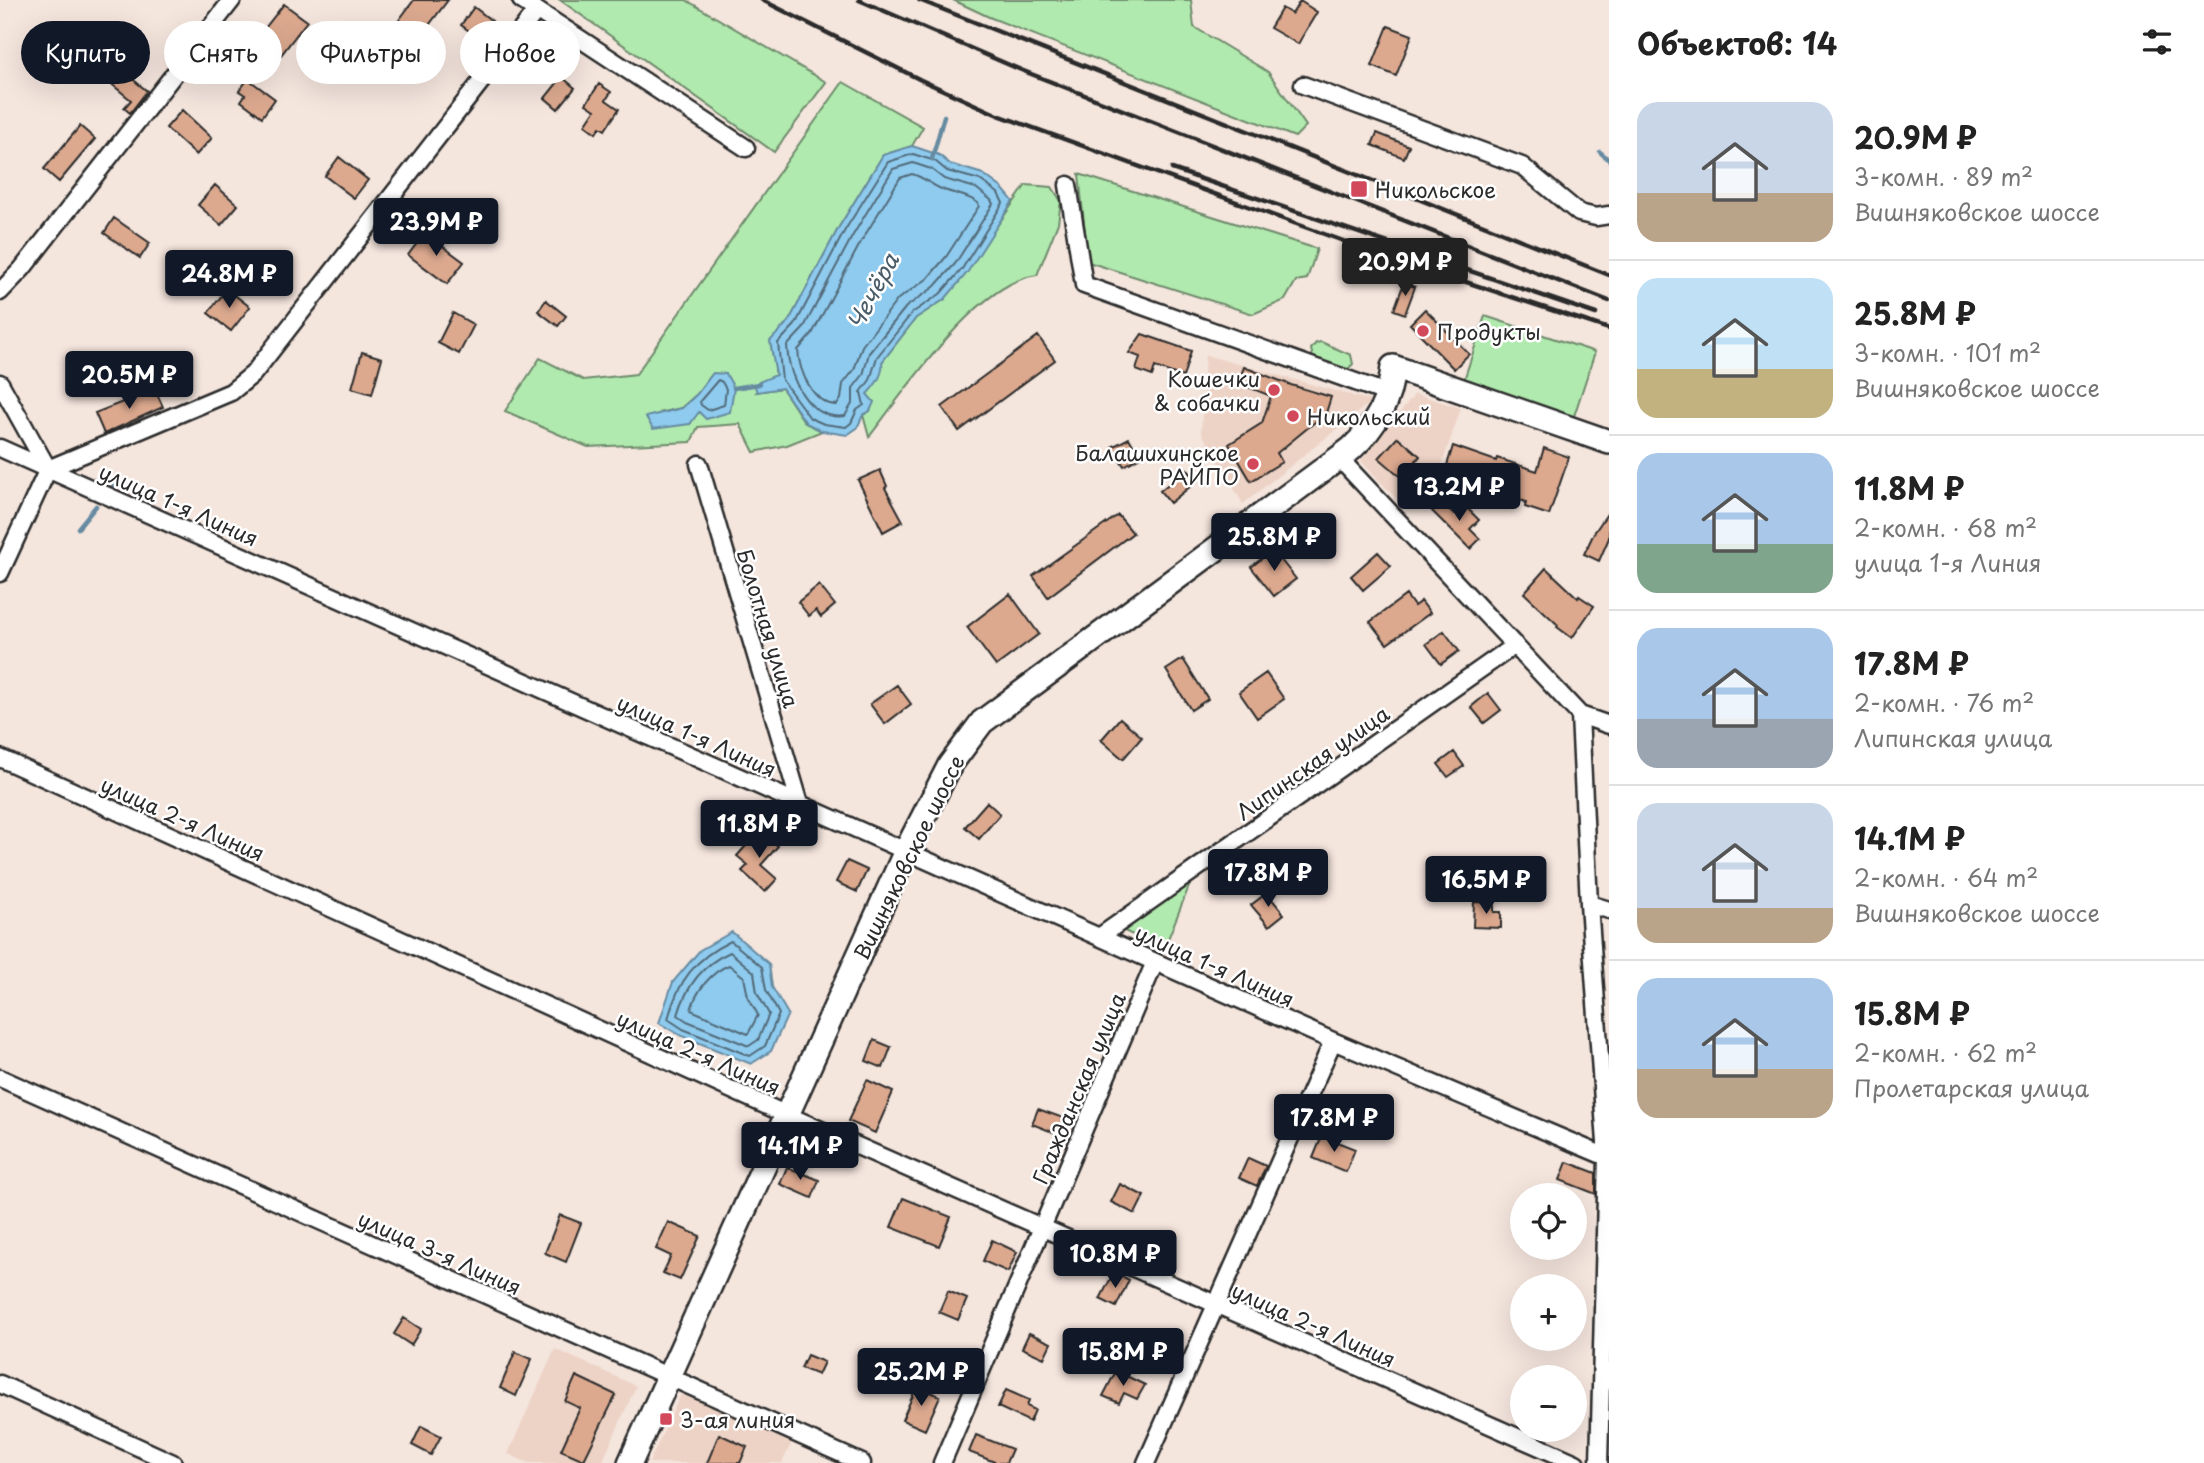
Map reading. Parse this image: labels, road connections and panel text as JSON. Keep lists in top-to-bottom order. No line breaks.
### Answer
{"streets":{"street":["улица 1-я Линия","Болотная улица","Липинская улица","улица 2-я Линия","Вишняковское шоссе","Гражданская улица","улица 3-я Линия"]},"crossings":[["улица 1-я Линия","Болотная улица"],["улица 1-я Линия","Липинская улица"],["улица 1-я Линия","Вишняковское шоссе"],["улица 1-я Линия","Гражданская улица"],["улица 2-я Линия","Вишняковское шоссе"],["улица 2-я Линия","Гражданская улица"],["Вишняковское шоссе","улица 3-я Линия"]],"water":["Чечёра"],"places":{"transit":["Никольское","3-ая линия"],"other":["Продукты","Кошечки & собачки","Никольский","Балашихинское РАЙПО"]},"page":{"heading":"Объектов: 14","chip":["Купить","Снять","Фильтры","Новое"],"list":[{"name":"20.9M ₽","note":"3-комн. · 89 m² · Вишняковское шоссе"},{"name":"25.8M ₽","note":"3-комн. · 101 m² · Вишняковское шоссе"},{"name":"11.8M ₽","note":"2-комн. · 68 m² · улица 1-я Линия"},{"name":"17.8M ₽","note":"2-комн. · 76 m² · Липинская улица"},{"name":"14.1M ₽","note":"2-комн. · 64 m² · Вишняковское шоссе"},{"name":"15.8M ₽","note":"2-комн. · 62 m² · Пролетарская улица"}],"price":["23.9M ₽","20.9M ₽","24.8M ₽","20.5M ₽","13.2M ₽","25.8M ₽","11.8M ₽","17.8M ₽","16.5M ₽","17.8M ₽","14.1M ₽","10.8M ₽","15.8M ₽","25.2M ₽"],"map_buttons":["+","−"]}}
